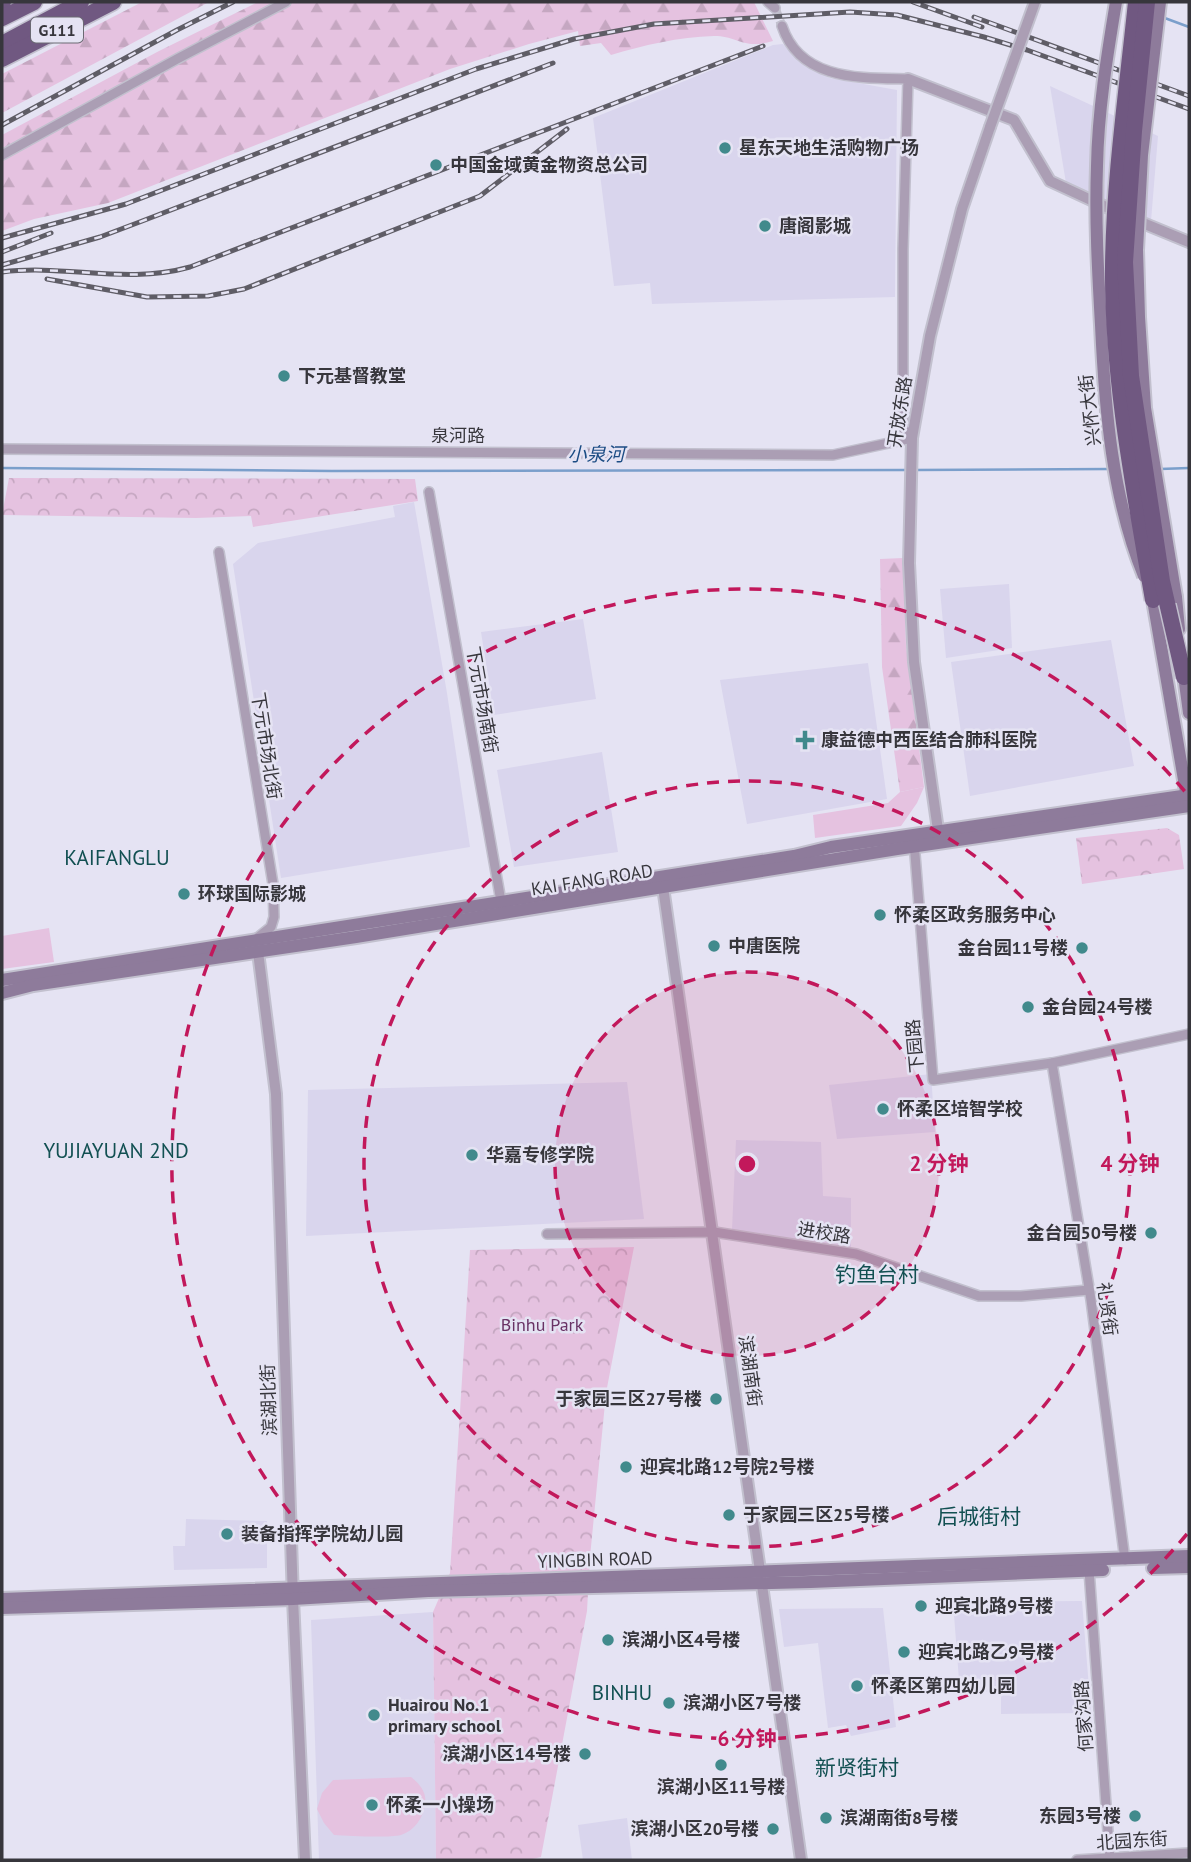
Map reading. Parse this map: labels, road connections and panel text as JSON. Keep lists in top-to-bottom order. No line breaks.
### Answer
{"streets":{"highway":["G111"],"main road":["兴怀大街","KAI FANG ROAD","YINGBIN ROAD"],"street":["开放东路","泉河路","下元市场南街","下元市场北街","下园路","进校路","礼贤街","滨湖南街","滨湖北街","何家沟路","北园东街"]},"crossings":[["兴怀大街","KAI FANG ROAD"],["开放东路","泉河路"],["开放东路","KAI FANG ROAD"],["下元市场南街","KAI FANG ROAD"],["下元市场北街","KAI FANG ROAD"],["下元市场北街","滨湖北街"],["KAI FANG ROAD","下园路"],["KAI FANG ROAD","滨湖南街"],["KAI FANG ROAD","滨湖北街"],["下园路","礼贤街"],["进校路","礼贤街"],["进校路","滨湖南街"],["礼贤街","YINGBIN ROAD"],["滨湖南街","YINGBIN ROAD"],["滨湖北街","YINGBIN ROAD"],["YINGBIN ROAD","何家沟路"],["何家沟路","北园东街"]],"districts":["KAIFANGLU","YUJIAYUAN 2ND","钓鱼台村","后城街村","BINHU","新贤街村"],"water":["小泉河"],"parks":["Binhu Park"],"places":{"other":["星东天地生活购物广场","中国金域黄金物资总公司","唐阁影城","下元基督教堂","环球国际影城","怀柔区政务服务中心","中唐医院","金台园11号楼","金台园24号楼","怀柔区培智学校","华嘉专修学院","金台园50号楼","于家园三区27号楼","迎宾北路12号院2号楼","于家园三区25号楼","装备指挥学院幼儿园","迎宾北路9号楼","滨湖小区4号楼","迎宾北路乙9号楼","怀柔区第四幼儿园","滨湖小区7号楼","Huairou No.1 primary school","滨湖小区14号楼","滨湖小区11号楼","怀柔一小操场","东园3号楼","滨湖南街8号楼","滨湖小区20号楼"],"health":["康益德中西医结合肺科医院"]},"rings":["2 分钟","4 分钟","6 分钟"]}
